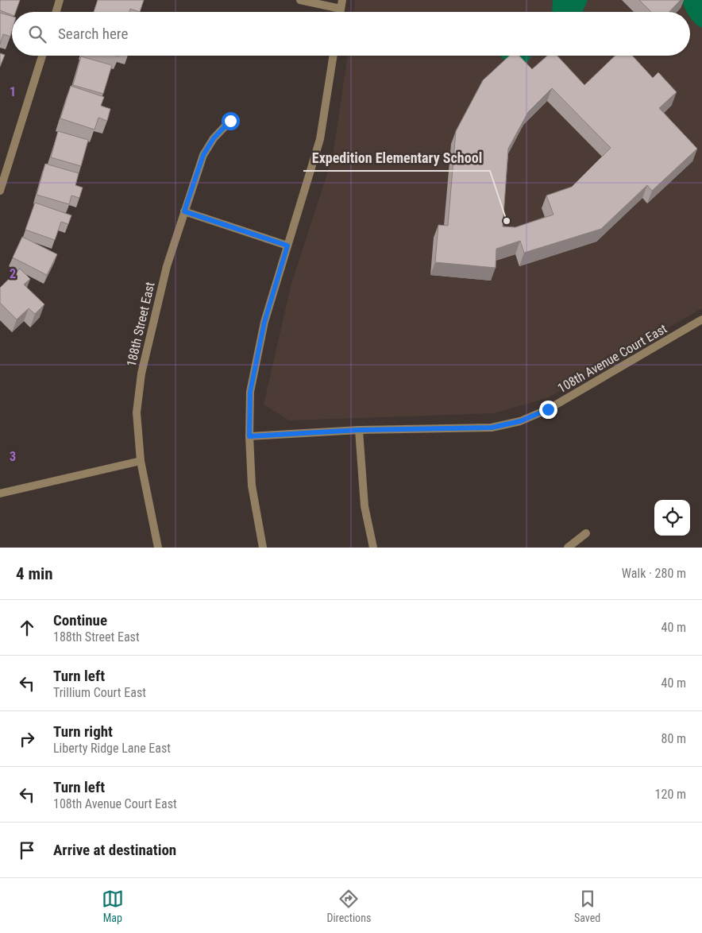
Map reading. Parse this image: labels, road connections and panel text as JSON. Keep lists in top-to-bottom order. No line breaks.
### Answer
{"streets":{"street":["188th Street East","108th Avenue Court East"]},"places":["Expedition Elementary School"],"page":{"search":"Search here","heading":["4 min","Walk · 280 m"],"list":[["Continue","188th Street East","40 m"],["Turn left","Trillium Court East","40 m"],["Turn right","Liberty Ridge Lane East","80 m"],["Turn left","108th Avenue Court East","120 m"],"Arrive at destination"],"nav":["Map","Directions","Saved"]},"grid":{"rows":["1","2","3"]}}
